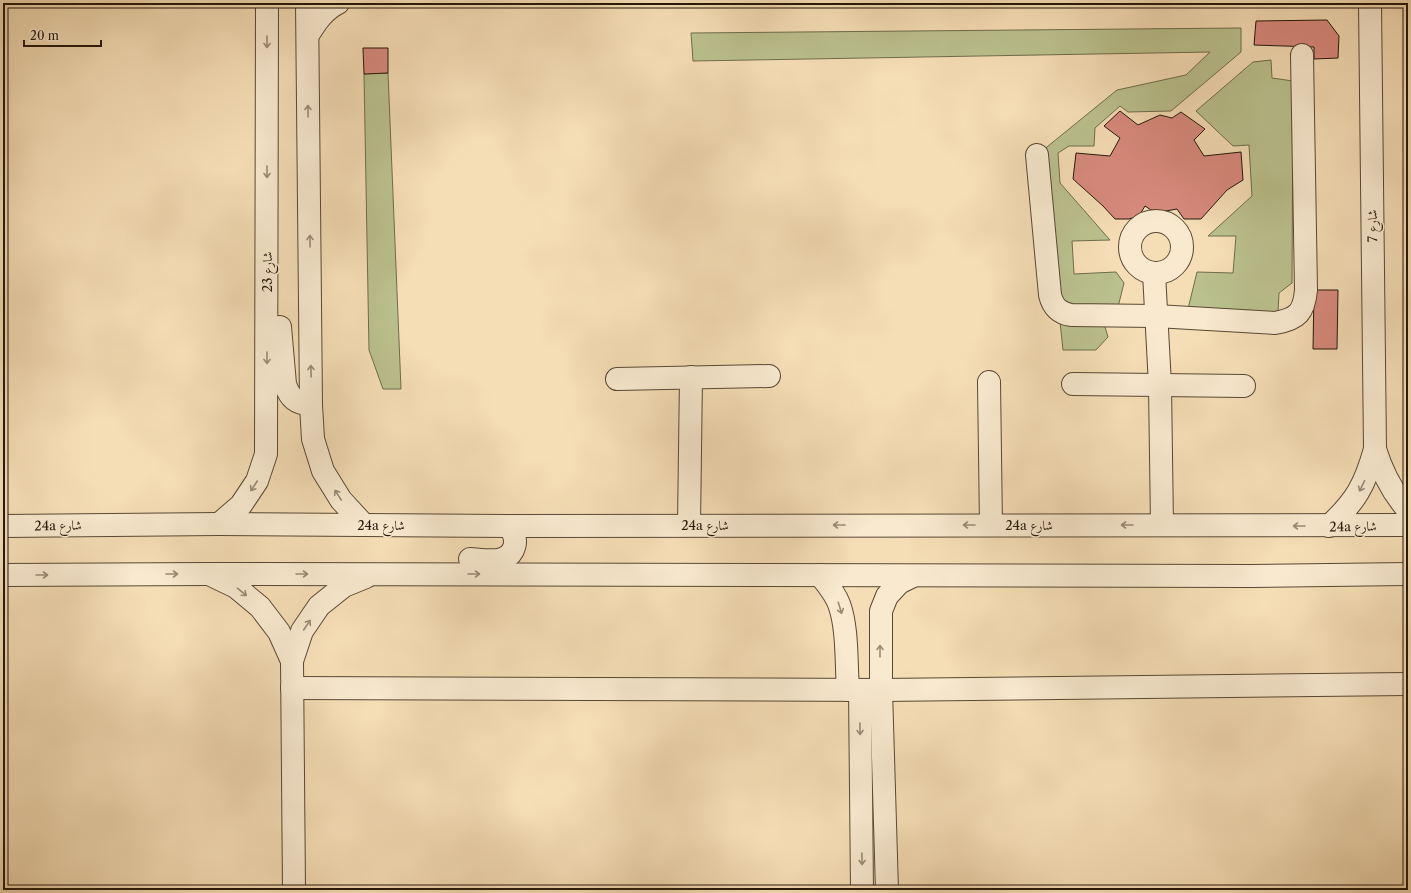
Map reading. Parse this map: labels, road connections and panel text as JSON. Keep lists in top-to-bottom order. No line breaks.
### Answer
{"streets":{"street":["شارع 7","شارع 23","24a شارع"]},"crossings":[["شارع 7","24a شارع"],["شارع 23","24a شارع"]],"scale_bar":"20 m"}
